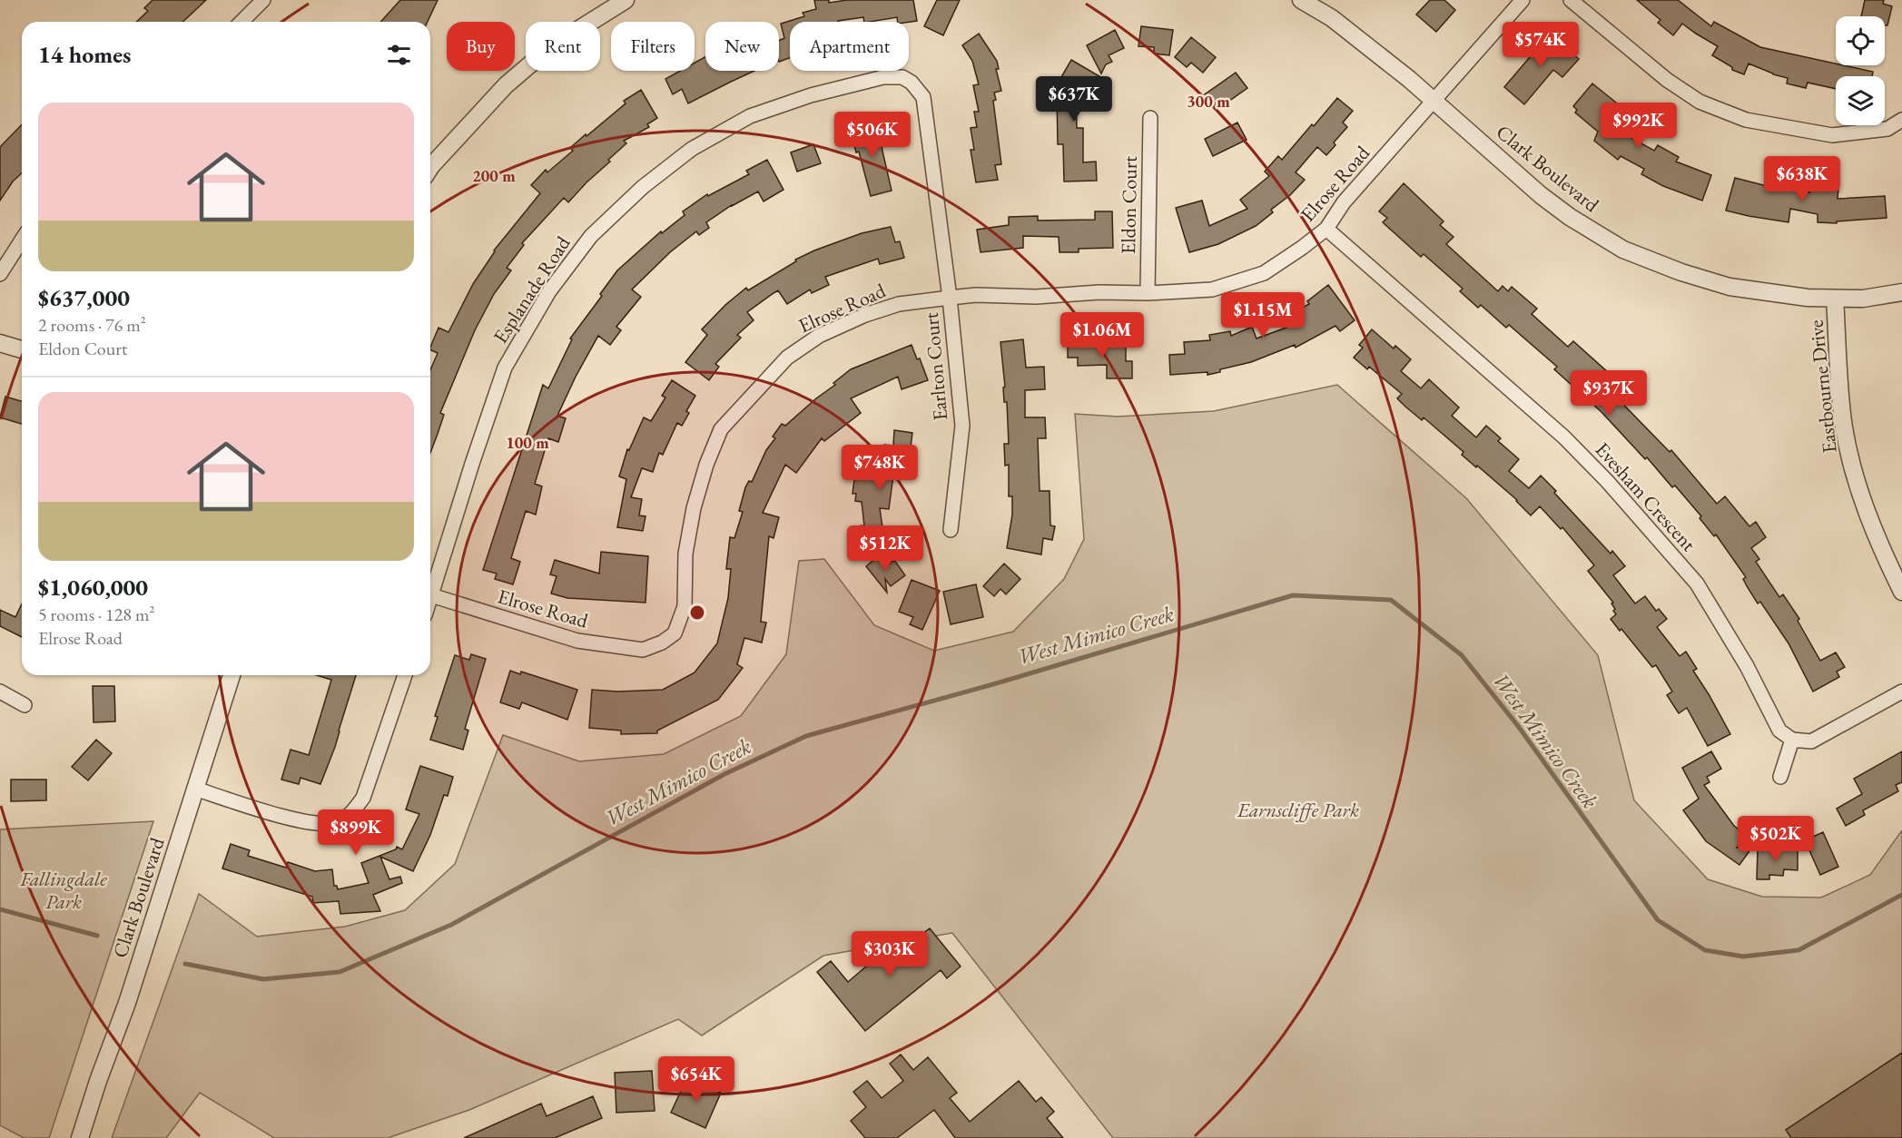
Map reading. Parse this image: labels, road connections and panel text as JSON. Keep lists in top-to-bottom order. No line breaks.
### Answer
{"streets":{"street":["Clark Boulevard","Elrose Road","Eldon Court","Esplanade Road","Earlton Court","Eastbourne Drive","Evesham Crescent"]},"crossings":[["Clark Boulevard","Elrose Road"],["Clark Boulevard","Eastbourne Drive"],["Elrose Road","Eldon Court"],["Elrose Road","Esplanade Road"],["Elrose Road","Earlton Court"],["Elrose Road","Evesham Crescent"],["Esplanade Road","Earlton Court"]],"water":["West Mimico Creek"],"parks":["Earnscliffe Park","Fallingdale Park"],"page":{"price":["$574K","$637K","$992K","$506K","$638K","$1.15M","$1.06M","$937K","$748K","$512K","$899K","$502K","$303K","$654K"],"chip":["Buy","Rent","Filters","New","Apartment"],"heading":"14 homes","list":[{"name":"$637,000","note":"2 rooms · 76 m² · Eldon Court"},{"name":"$1,060,000","note":"5 rooms · 128 m² · Elrose Road"}]},"rings":["300 m","200 m","100 m"]}
